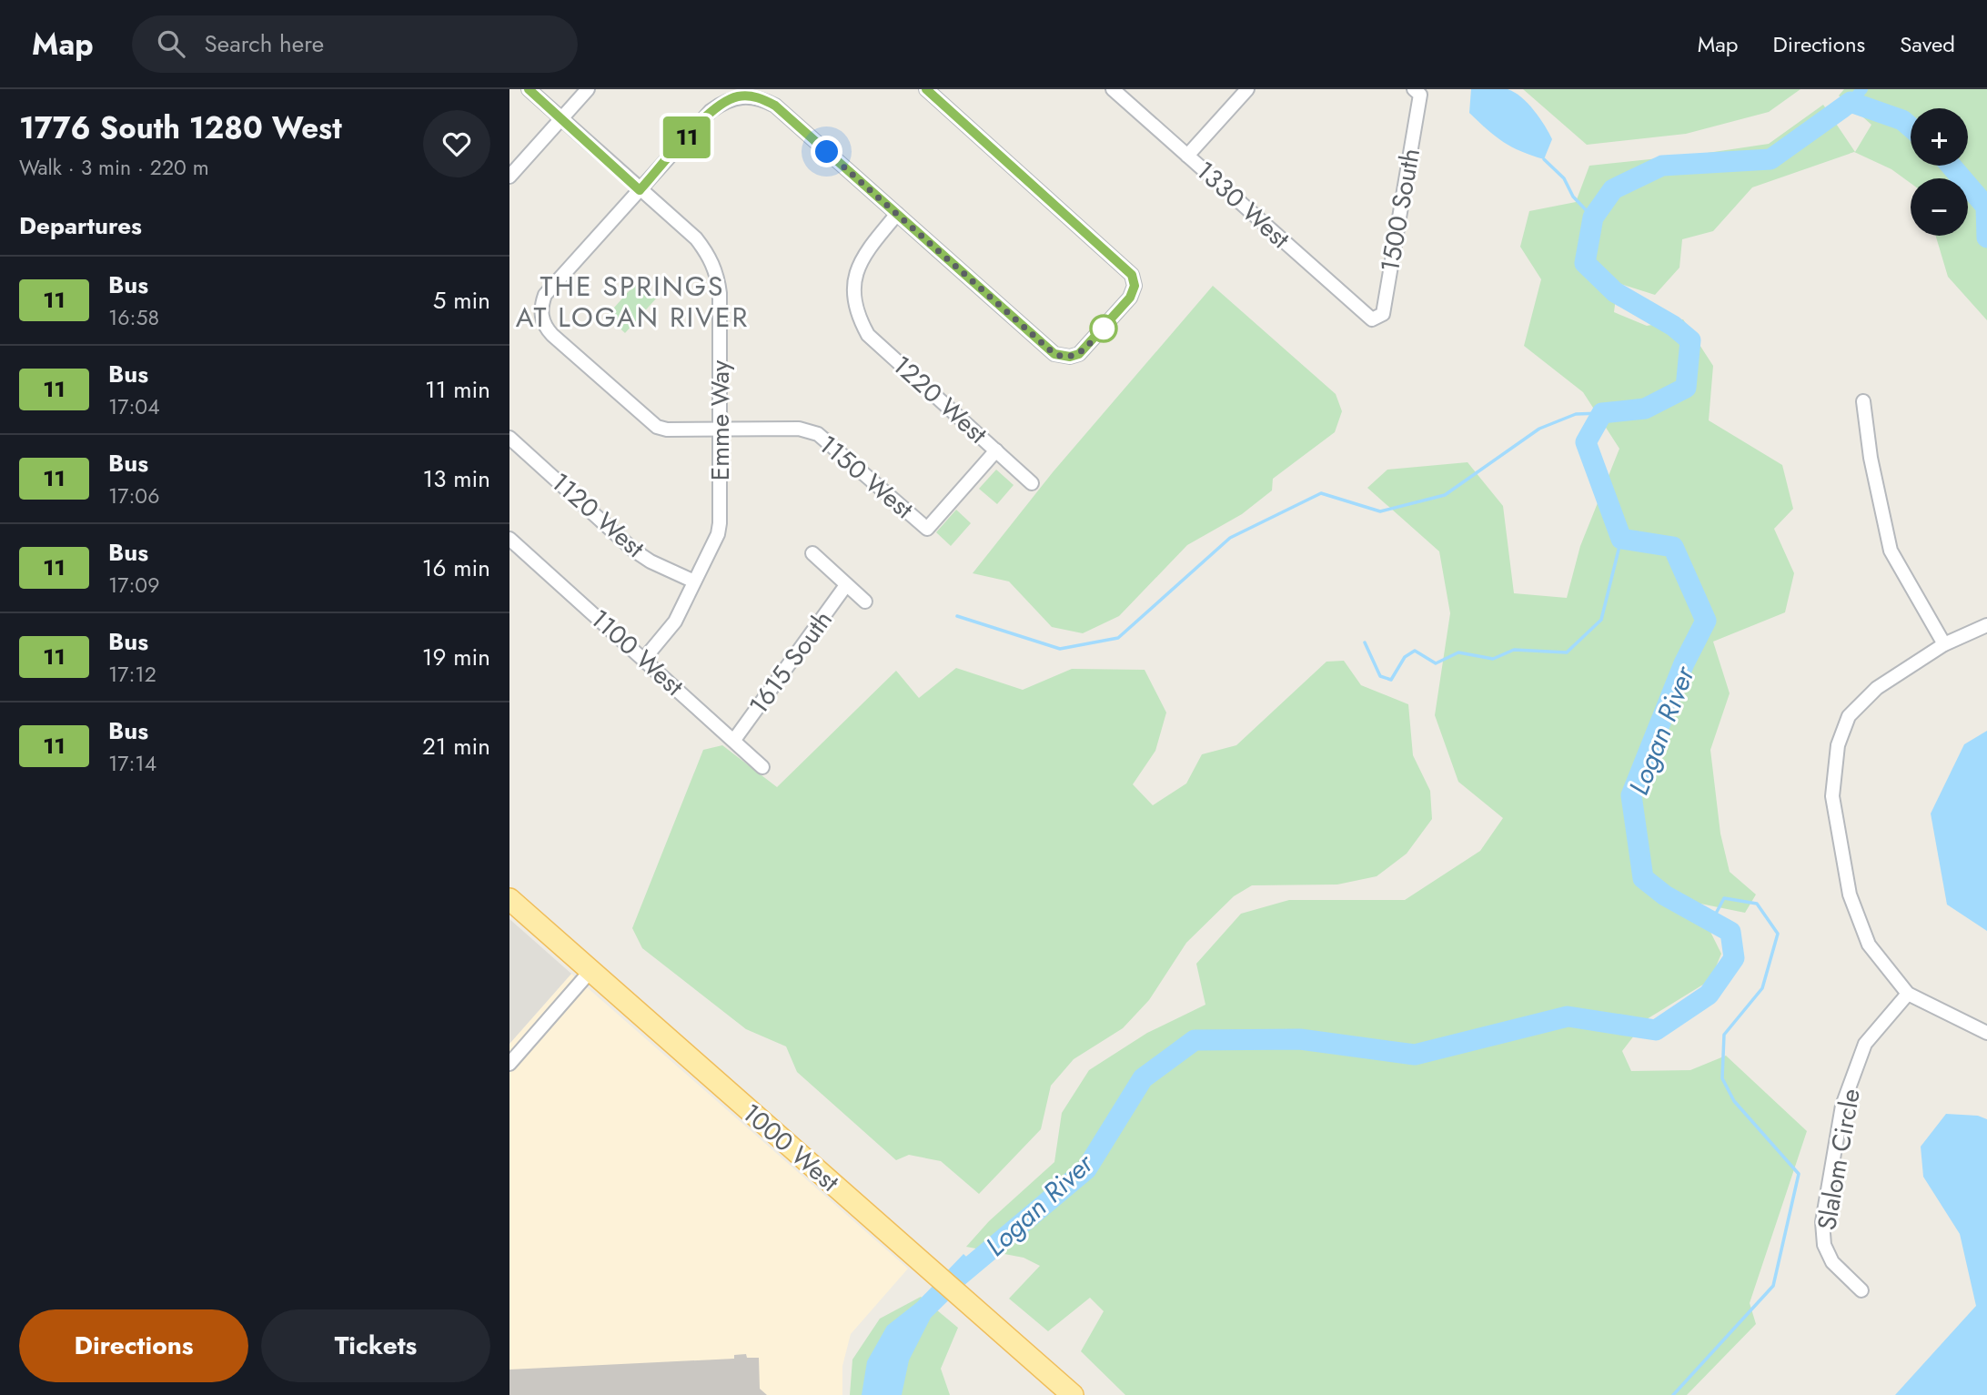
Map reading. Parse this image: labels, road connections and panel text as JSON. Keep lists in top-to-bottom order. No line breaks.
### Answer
{"streets":{"main road":["1000 West"],"street":["1330 West","1500 South","1220 West","Emme Way","1150 West","1120 West","1100 West","1615 South","Slalom Circle"]},"crossings":[["1330 West","1500 South"],["1220 West","1150 West"],["Emme Way","1150 West"],["Emme Way","1120 West"],["Emme Way","1100 West"],["1100 West","1615 South"]],"districts":["THE SPRINGS AT LOGAN RIVER"],"water":["Logan River"],"lines":["bus line 11"],"page":{"header":"Map","search":"Search here","nav":["Map","Directions","Saved"],"heading":[["1776 South 1280 West","Walk · 3 min · 220 m"],"Departures"],"on_map":"11","map_buttons":["+","−"],"list":[{"mark":"11","name":"Bus","note":"16:58","value":"5 min"},{"mark":"11","name":"Bus","note":"17:04","value":"11 min"},{"mark":"11","name":"Bus","note":"17:06","value":"13 min"},{"mark":"11","name":"Bus","note":"17:09","value":"16 min"},{"mark":"11","name":"Bus","note":"17:12","value":"19 min"},{"mark":"11","name":"Bus","note":"17:14","value":"21 min"}],"buttons":["Directions","Tickets"]}}
